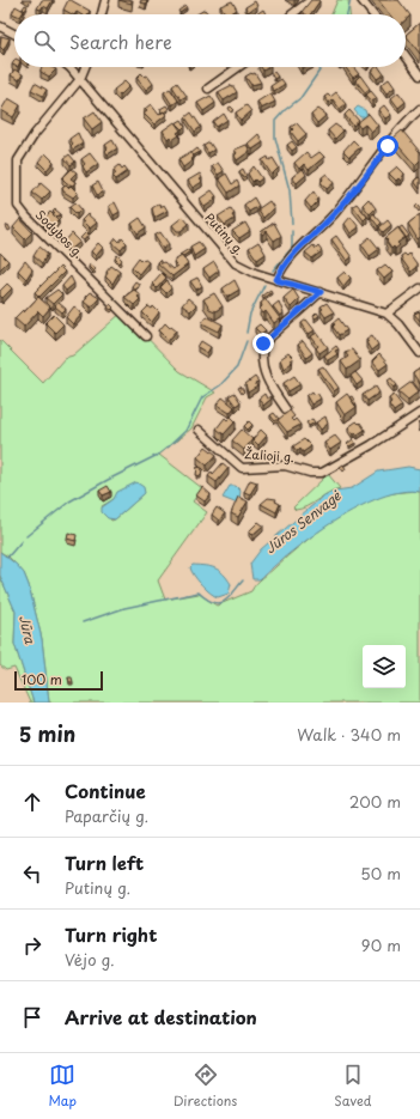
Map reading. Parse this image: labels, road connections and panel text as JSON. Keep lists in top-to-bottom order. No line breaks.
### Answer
{"streets":{"street":["Sodybos g.","Putinų g.","Žalioji g."]},"crossings":[["Sodybos g.","Putinų g."]],"water":["Jūros Senvagė","Jūra"],"scale_bar":"100 m","page":{"search":"Search here","scale":"100 m","heading":["5 min","Walk · 340 m"],"list":[["Continue","Paparčių g.","200 m"],["Turn left","Putinų g.","50 m"],["Turn right","Vėjo g.","90 m"],"Arrive at destination"],"nav":["Map","Directions","Saved"]}}
